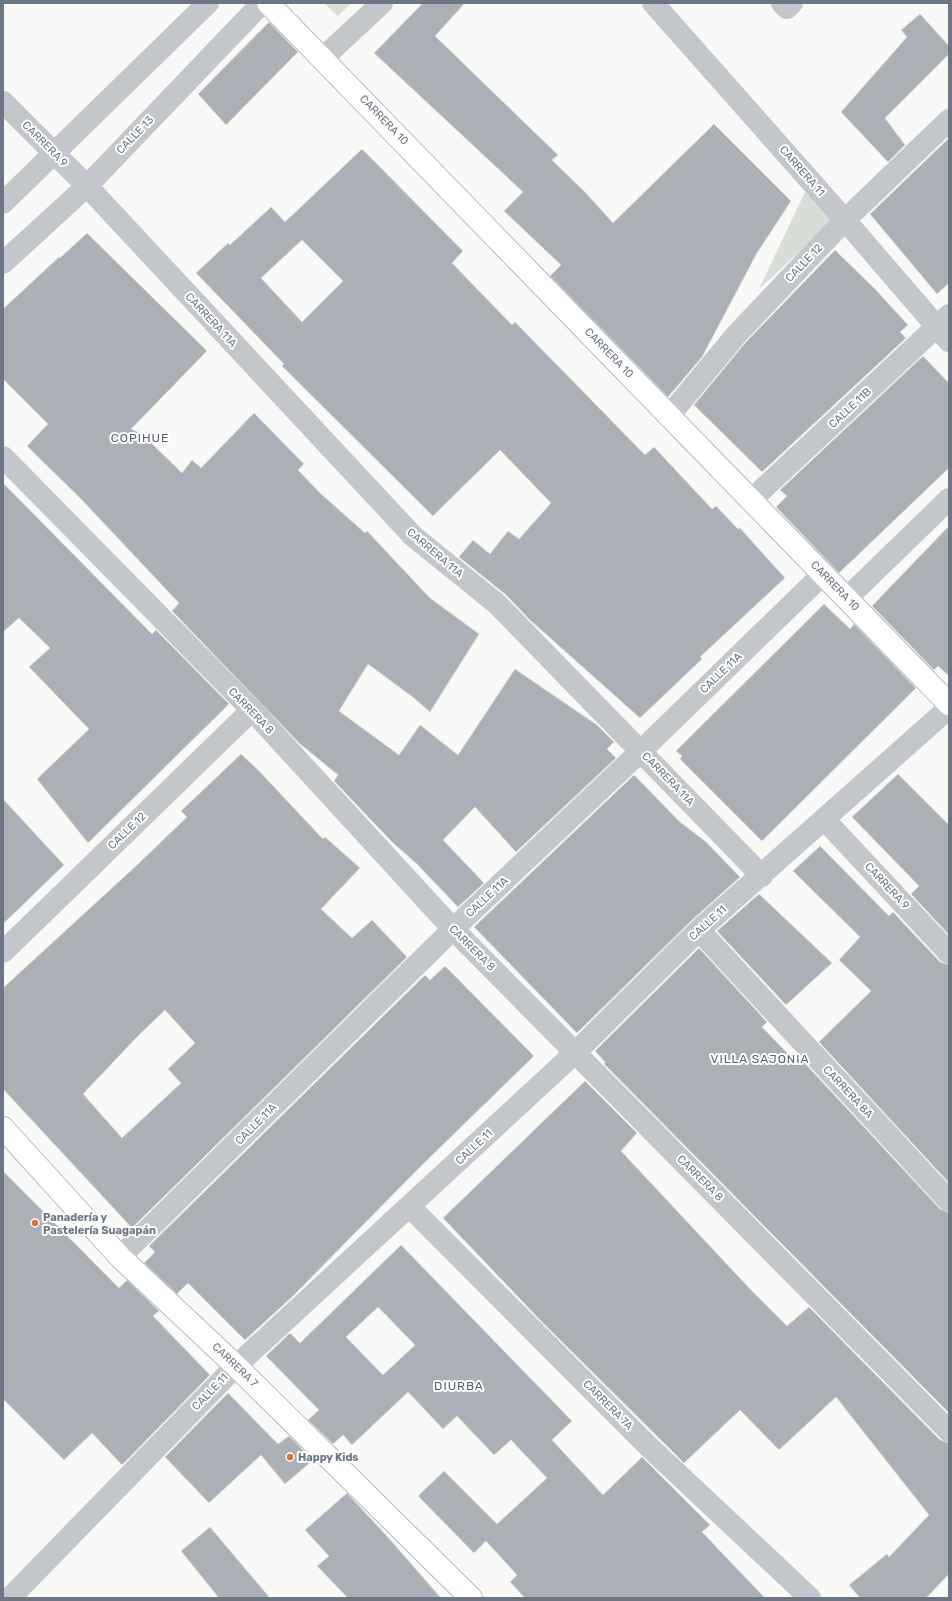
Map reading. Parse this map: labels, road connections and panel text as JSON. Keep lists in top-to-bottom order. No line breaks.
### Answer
{"streets":{"street":["CARRERA 10","CALLE 13","CARRERA 9","CARRERA 11","CALLE 12","CARRERA 11A","CALLE 11B","CALLE 11A","CARRERA 8","CALLE 11","CARRERA 8A","CARRERA 7","CARRERA 7A"]},"crossings":[["CARRERA 10","CALLE 12"],["CARRERA 10","CALLE 11B"],["CARRERA 10","CALLE 11A"],["CALLE 13","CARRERA 9"],["CALLE 13","CARRERA 11A"],["CARRERA 9","CARRERA 11A"],["CARRERA 9","CALLE 11"],["CARRERA 11","CALLE 12"],["CARRERA 11","CALLE 11B"],["CALLE 12","CARRERA 8"],["CARRERA 11A","CALLE 11A"],["CARRERA 11A","CALLE 11"],["CALLE 11A","CARRERA 8"],["CALLE 11A","CARRERA 7"],["CARRERA 8","CALLE 11"],["CALLE 11","CARRERA 8A"],["CALLE 11","CARRERA 7"],["CALLE 11","CARRERA 7A"]],"districts":["COPIHUE","VILLA SAJONIA","DIURBA"],"places":["Panadería y Pastelería Suagapán","Happy Kids"]}
